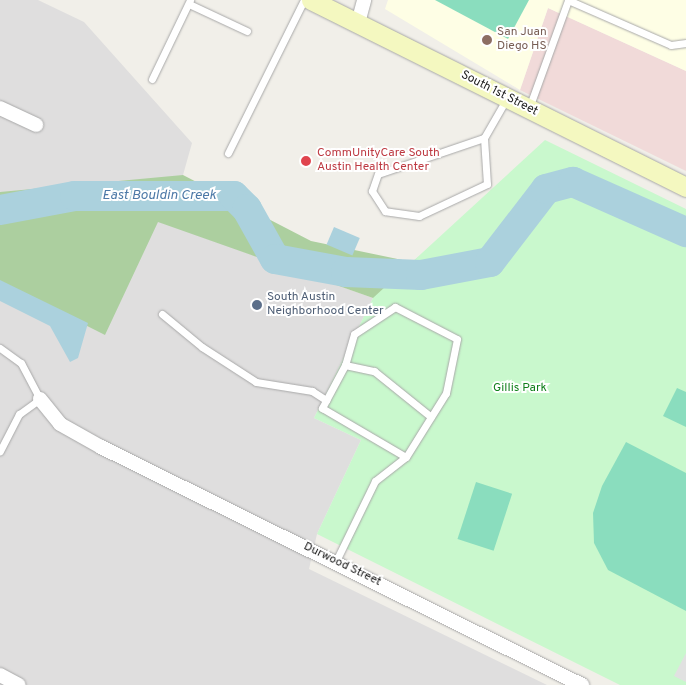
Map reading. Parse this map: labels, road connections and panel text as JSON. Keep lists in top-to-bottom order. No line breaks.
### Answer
{"streets":{"main road":["South 1st Street"],"street":["Durwood Street"]},"water":["East Bouldin Creek"],"parks":["Gillis Park"],"places":["San Juan Diego HS","CommUnityCare South Austin Health Center","South Austin Neighborhood Center"]}
